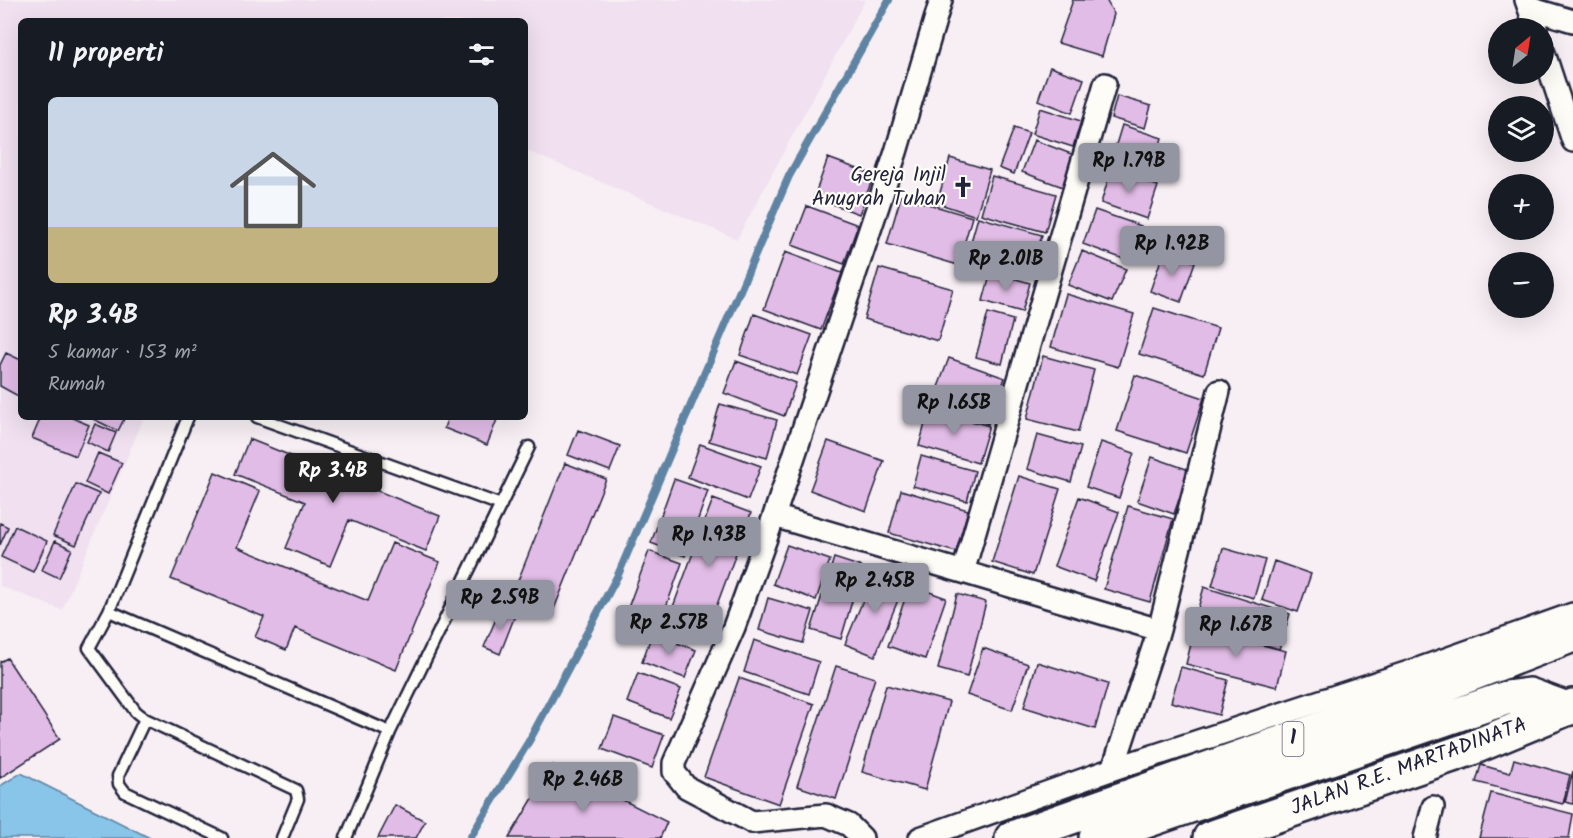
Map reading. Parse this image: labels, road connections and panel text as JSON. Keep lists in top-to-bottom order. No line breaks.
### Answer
{"streets":{"highway":["1","JALAN R.E. MARTADINATA"]},"crossings":[["1","JALAN R.E. MARTADINATA"]],"places":{"church":["Gereja Injil Anugrah Tuhan"]},"north":"top right","page":{"map_buttons":["+","−"],"heading":"11 properti","list":[{"name":"Rp 3.4B","note":"5 kamar · 153 m² · Rumah"}],"price":["Rp 1.79B","Rp 1.92B","Rp 2.01B","Rp 1.65B","Rp 3.4B","Rp 1.93B","Rp 2.45B","Rp 2.59B","Rp 2.57B","Rp 1.67B","Rp 2.46B"]}}
